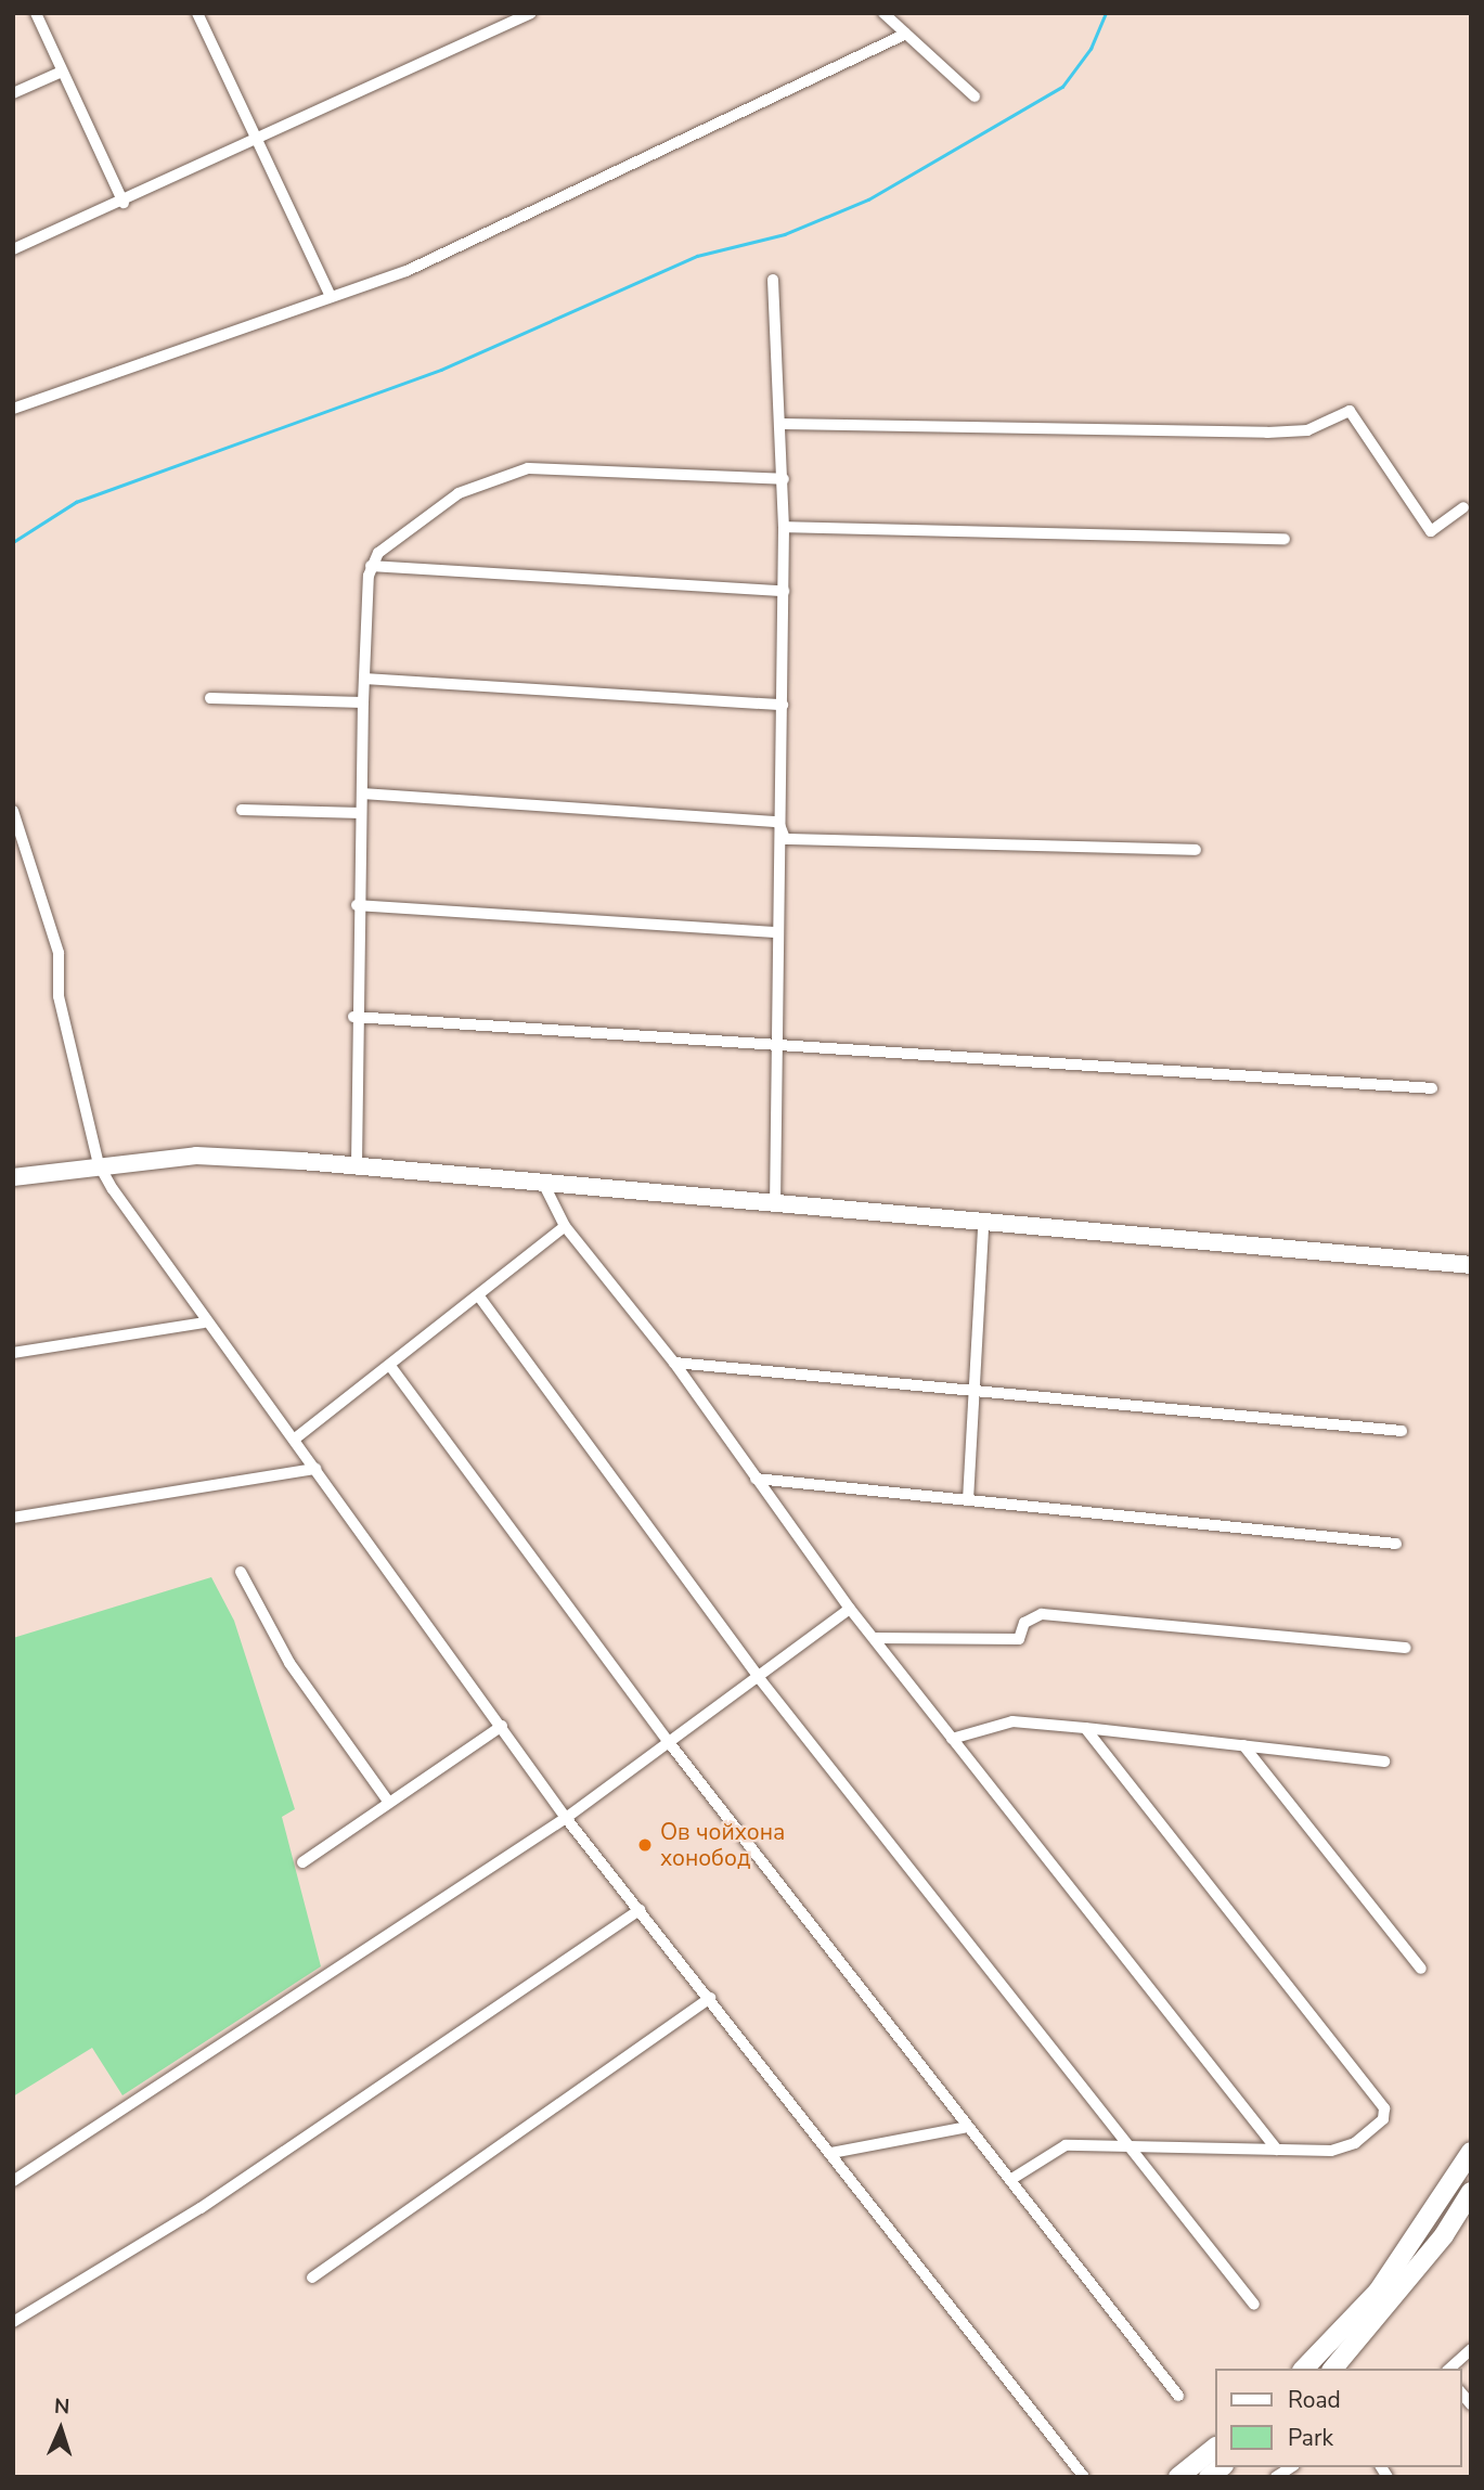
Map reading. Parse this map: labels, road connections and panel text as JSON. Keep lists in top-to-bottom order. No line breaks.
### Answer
{"places":["Ов чойхона хонобод"],"legend":["Road","Park"],"north":"top"}
